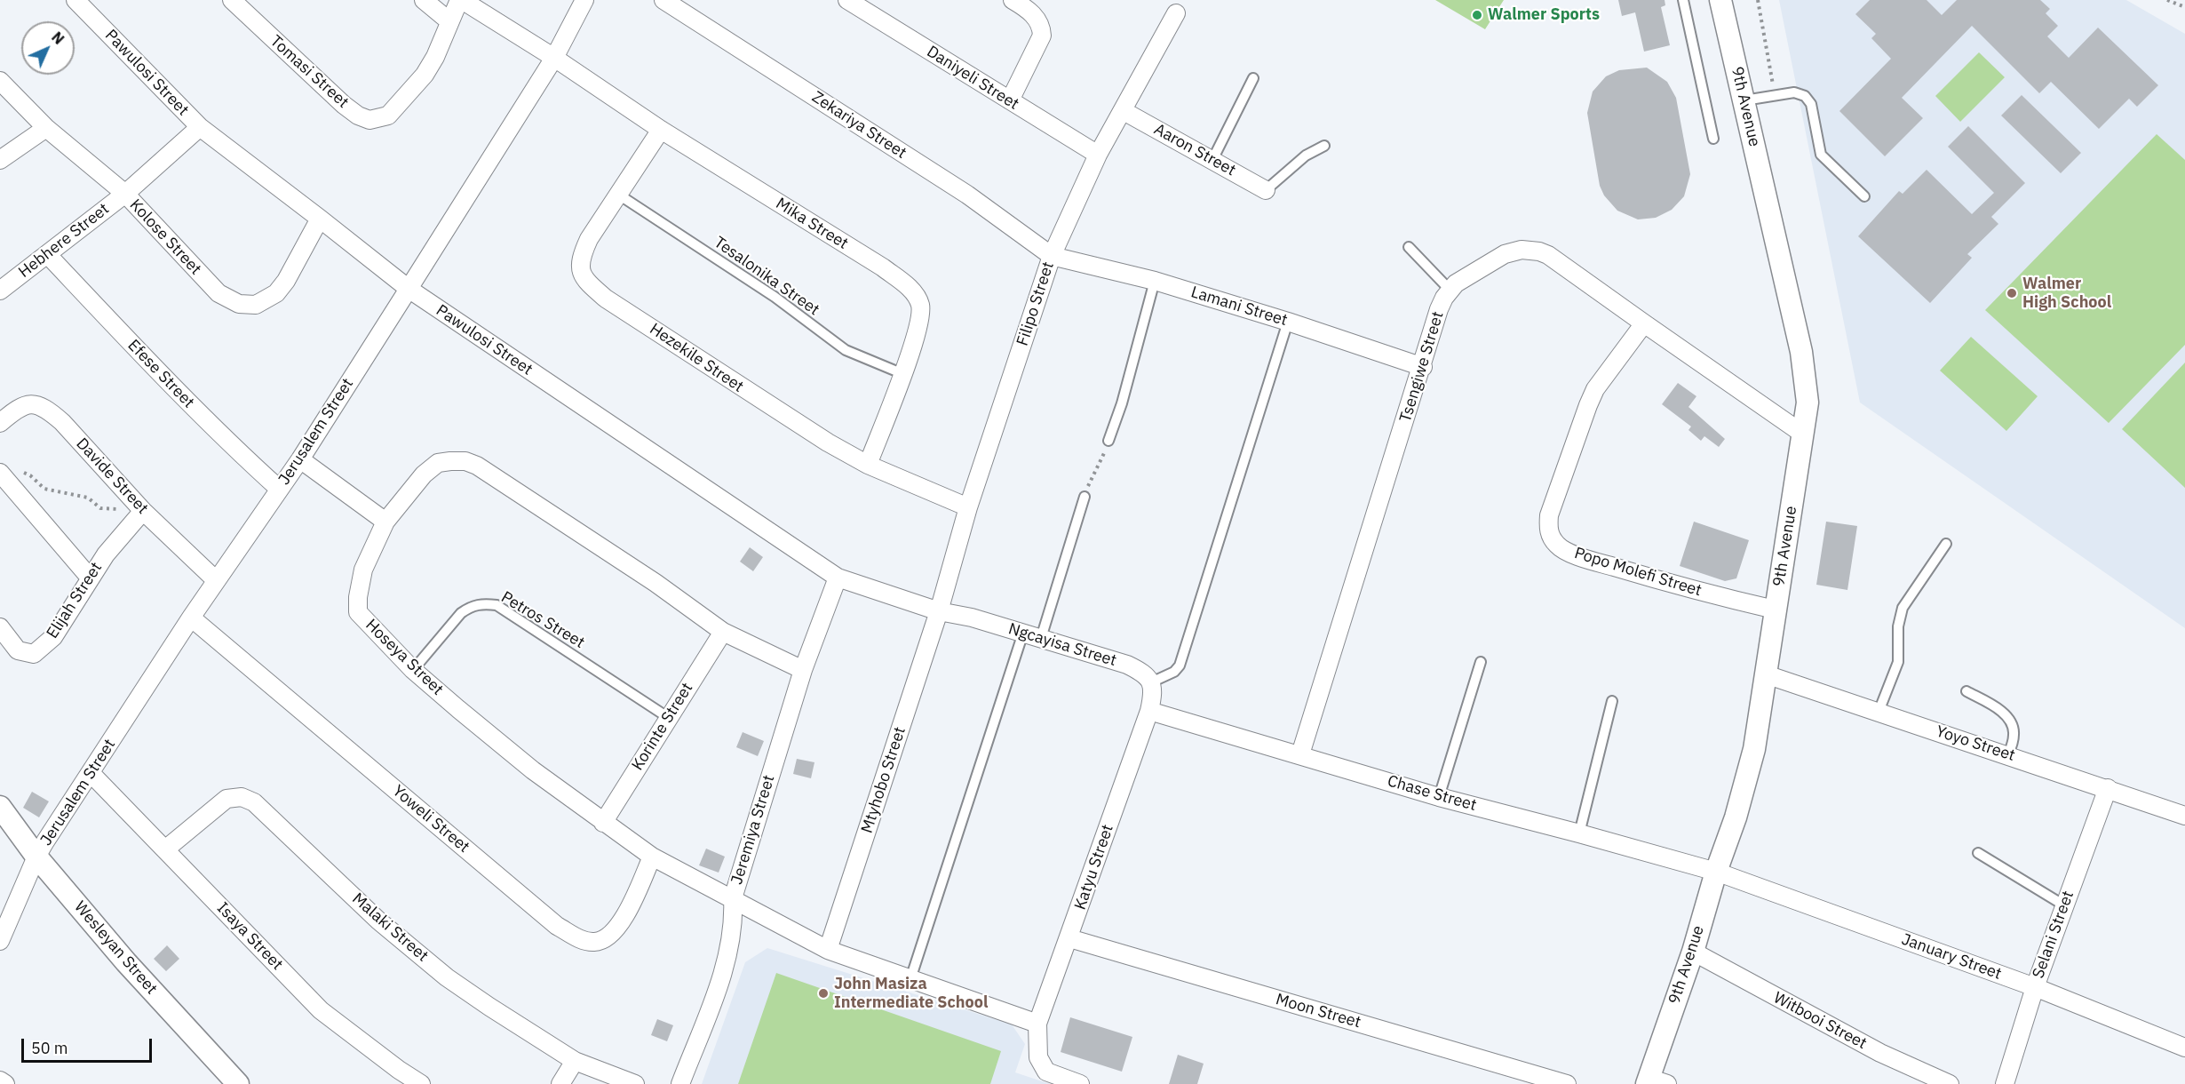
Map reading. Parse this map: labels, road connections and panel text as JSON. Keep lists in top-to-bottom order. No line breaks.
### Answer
{"streets":{"street":["Tomasi Street","Pawulosi Street","Daniyeli Street","9th Avenue","Zekariya Street","Aaron Street","Mika Street","Kolose Street","Hebhere Street","Filipo Street","Lamani Street","Hezekile Street","Tsengiwe Street","Efese Street","Jerusalem Street","Davide Street","Popo Molefi Street","Elijah Street","Ngcayisa Street","Hoseya Street","Korinte Street","Yoyo Street","Mtyhobo Street","Chase Street","Yoweli Street","Jeremiya Street","Katyu Street","Malaki Street","Selani Street","Isaya Street","Wesleyan Street","January Street","Moon Street","Witbooi Street"],"lane":["Tesalonika Street","Petros Street"]},"crossings":[["Tomasi Street","Mika Street"],["Pawulosi Street","Kolose Street"],["Pawulosi Street","Hebhere Street"],["Pawulosi Street","Filipo Street"],["Pawulosi Street","Jerusalem Street"],["Pawulosi Street","Ngcayisa Street"],["Pawulosi Street","Mtyhobo Street"],["Pawulosi Street","Jeremiya Street"],["Daniyeli Street","Filipo Street"],["9th Avenue","Tsengiwe Street"],["9th Avenue","Popo Molefi Street"],["9th Avenue","Yoyo Street"],["9th Avenue","Chase Street"],["9th Avenue","January Street"],["9th Avenue","Witbooi Street"],["Zekariya Street","Filipo Street"],["Zekariya Street","Lamani Street"],["Aaron Street","Filipo Street"],["Mika Street","Tesalonika Street"],["Mika Street","Hezekile Street"],["Mika Street","Jerusalem Street"],["Kolose Street","Hebhere Street"],["Hebhere Street","Efese Street"],["Tesalonika Street","Hezekile Street"],["Filipo Street","Lamani Street"],["Filipo Street","Hezekile Street"],["Filipo Street","Ngcayisa Street"],["Filipo Street","Mtyhobo Street"],["Lamani Street","Tsengiwe Street"],["Tsengiwe Street","Popo Molefi Street"],["Tsengiwe Street","Chase Street"],["Efese Street","Jerusalem Street"],["Jerusalem Street","Davide Street"],["Jerusalem Street","Yoweli Street"],["Jerusalem Street","Isaya Street"],["Jerusalem Street","Wesleyan Street"],["Davide Street","Elijah Street"],["Petros Street","Hoseya Street"],["Petros Street","Korinte Street"],["Ngcayisa Street","Mtyhobo Street"],["Hoseya Street","Korinte Street"],["Hoseya Street","Yoweli Street"],["Hoseya Street","Jeremiya Street"],["Yoyo Street","Selani Street"],["Chase Street","Katyu Street"],["Chase Street","January Street"],["Katyu Street","Moon Street"],["Malaki Street","Isaya Street"],["Selani Street","January Street"]],"places":["Walmer Sports","Walmer High School","John Masiza Intermediate School"],"scale_bar":"50 m","north":"top right"}
